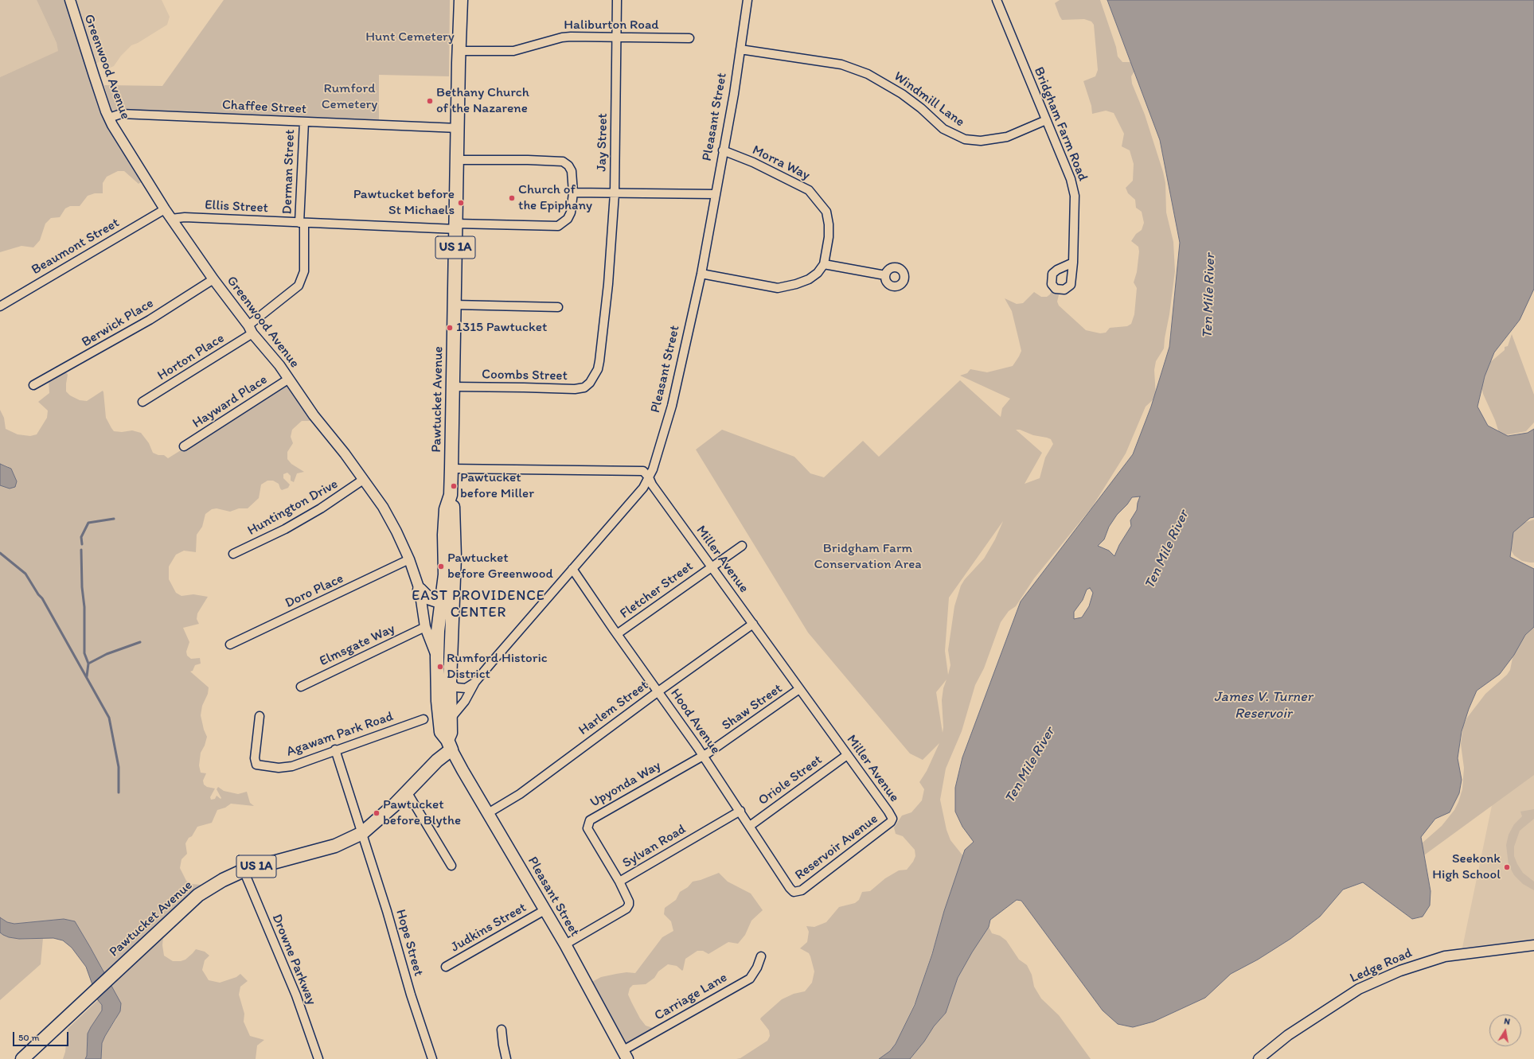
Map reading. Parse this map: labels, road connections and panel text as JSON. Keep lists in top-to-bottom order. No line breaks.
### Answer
{"streets":{"main road":["Pleasant Street","US 1A","Pawtucket Avenue"],"street":["Haliburton Road","Greenwood Avenue","Windmill Lane","Chaffee Street","Bridgham Farm Road","Jay Street","Morra Way","Derman Street","Ellis Street","Beaumont Street","Berwick Place","Horton Place","Coombs Street","Hayward Place","Huntington Drive","Miller Avenue","Fletcher Street","Doro Place","Elmsgate Way","Shaw Street","Harlem Street","Hood Avenue","Agawam Park Road","Oriole Street","Upyonda Way","Sylvan Road","Reservoir Avenue","Judkins Street","Hope Street","Drowne Parkway","Ledge Road","Carriage Lane"]},"crossings":[["Haliburton Road","Jay Street"],["Haliburton Road","Pawtucket Avenue"],["Greenwood Avenue","Chaffee Street"],["Greenwood Avenue","Derman Street"],["Greenwood Avenue","Ellis Street"],["Greenwood Avenue","Beaumont Street"],["Greenwood Avenue","Berwick Place"],["Greenwood Avenue","Horton Place"],["Greenwood Avenue","Pawtucket Avenue"],["Greenwood Avenue","Hayward Place"],["Greenwood Avenue","Huntington Drive"],["Greenwood Avenue","Doro Place"],["Greenwood Avenue","Elmsgate Way"],["Windmill Lane","Pleasant Street"],["Windmill Lane","Bridgham Farm Road"],["Chaffee Street","Derman Street"],["Chaffee Street","Pawtucket Avenue"],["Pleasant Street","Morra Way"],["Pleasant Street","Pawtucket Avenue"],["Pleasant Street","Miller Avenue"],["Pleasant Street","Harlem Street"],["Pleasant Street","Hood Avenue"],["Pleasant Street","Sylvan Road"],["Pleasant Street","Judkins Street"],["Pleasant Street","Carriage Lane"],["Jay Street","Coombs Street"],["Derman Street","Ellis Street"],["Derman Street","Horton Place"],["Ellis Street","Pawtucket Avenue"],["Coombs Street","Pawtucket Avenue"],["Pawtucket Avenue","Hope Street"],["Pawtucket Avenue","Drowne Parkway"],["Miller Avenue","Fletcher Street"],["Miller Avenue","Shaw Street"],["Miller Avenue","Harlem Street"],["Miller Avenue","Oriole Street"],["Miller Avenue","Reservoir Avenue"],["Fletcher Street","Hood Avenue"],["Shaw Street","Hood Avenue"],["Shaw Street","Upyonda Way"],["Harlem Street","Hood Avenue"],["Hood Avenue","Oriole Street"],["Hood Avenue","Upyonda Way"],["Hood Avenue","Sylvan Road"],["Hood Avenue","Reservoir Avenue"],["Agawam Park Road","Hope Street"],["Upyonda Way","Sylvan Road"]],"districts":["EAST PROVIDENCE CENTER"],"water":["Ten Mile River","James V. Turner Reservoir"],"parks":["Hunt Cemetery","Rumford Cemetery","Bridgham Farm Conservation Area"],"places":["Bethany Church of the Nazarene","Church of the Epiphany","Pawtucket before St Michaels","1315 Pawtucket","Pawtucket before Miller","Pawtucket before Greenwood","Rumford Historic District","Pawtucket before Blythe","Seekonk High School"],"scale_bar":"50 m","north":"top"}
